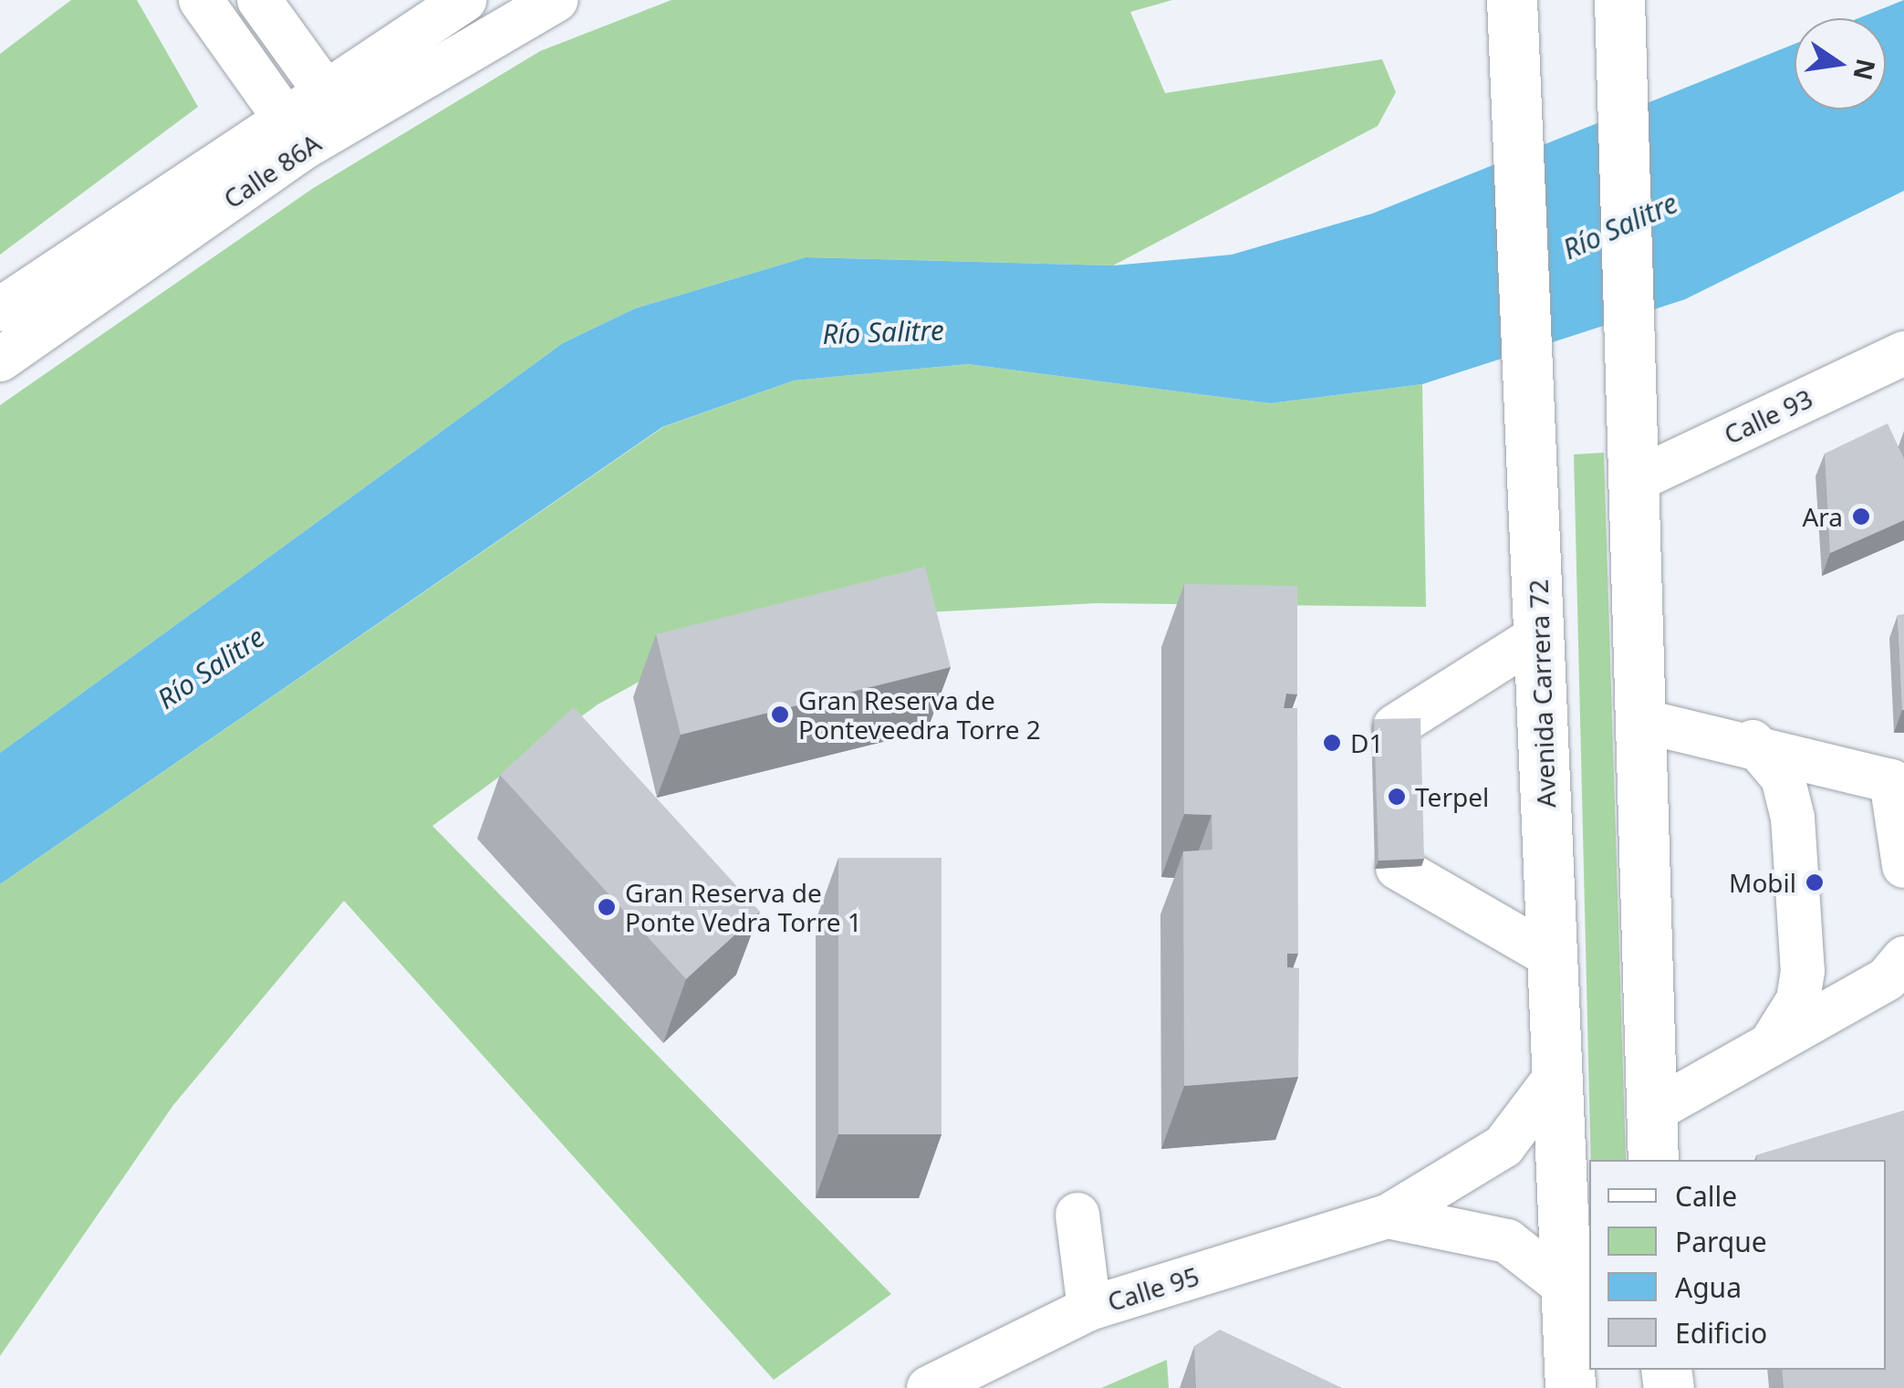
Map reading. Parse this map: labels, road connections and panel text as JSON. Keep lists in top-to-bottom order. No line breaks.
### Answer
{"streets":{"highway":["Avenida Carrera 72"],"street":["Calle 86A","Calle 93","Calle 95"]},"crossings":[["Avenida Carrera 72","Calle 95"]],"water":["Río Salitre"],"places":["Ara","Gran Reserva de Ponteveedra Torre 2","D1","Terpel","Mobil","Gran Reserva de Ponte Vedra Torre 1"],"legend":["Calle","Parque","Agua","Edificio"],"north":"right"}
